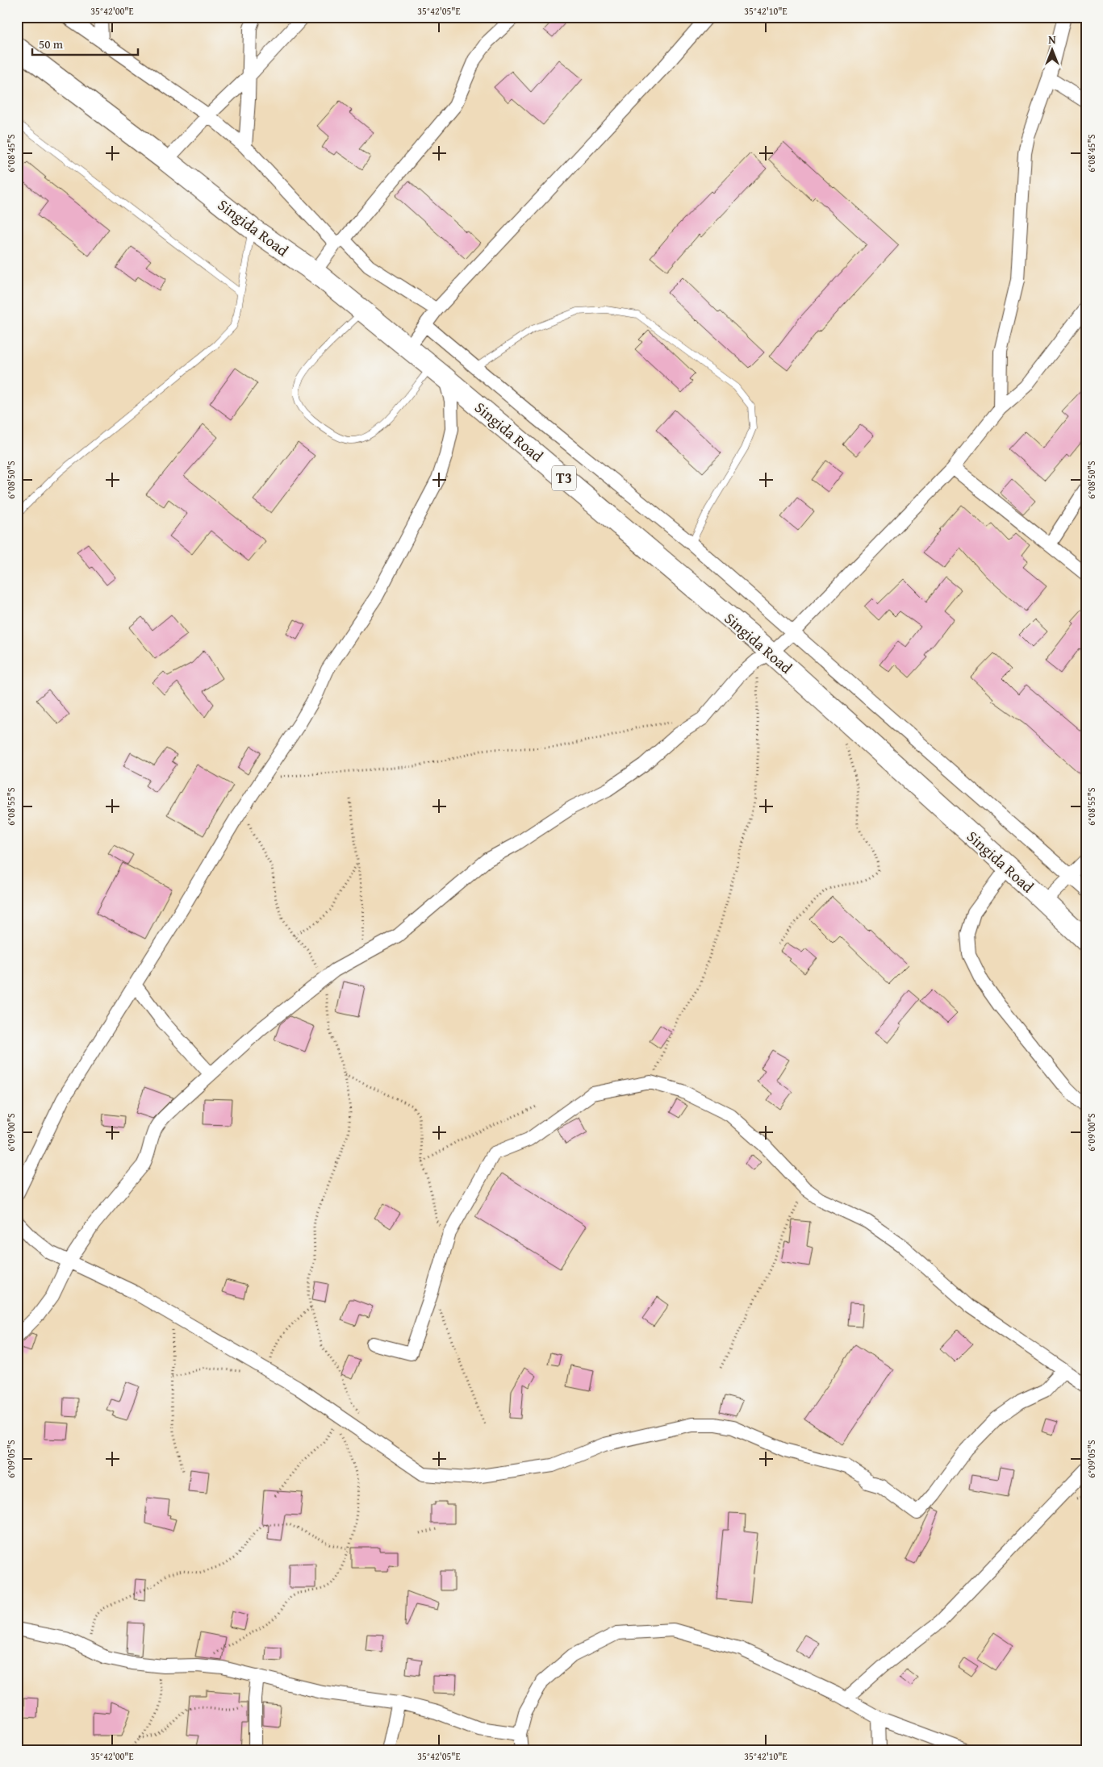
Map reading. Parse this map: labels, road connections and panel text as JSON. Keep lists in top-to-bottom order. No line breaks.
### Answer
{"streets":{"highway":["Singida Road","T3"]},"scale_bar":"50 m","north":"top","coordinates":["35°42'00\"E","35°42'05\"E","35°42'10\"E","6°08'45\"S","6°08'50\"S","6°08'55\"S","6°09'00\"S","6°09'05\"S"]}
